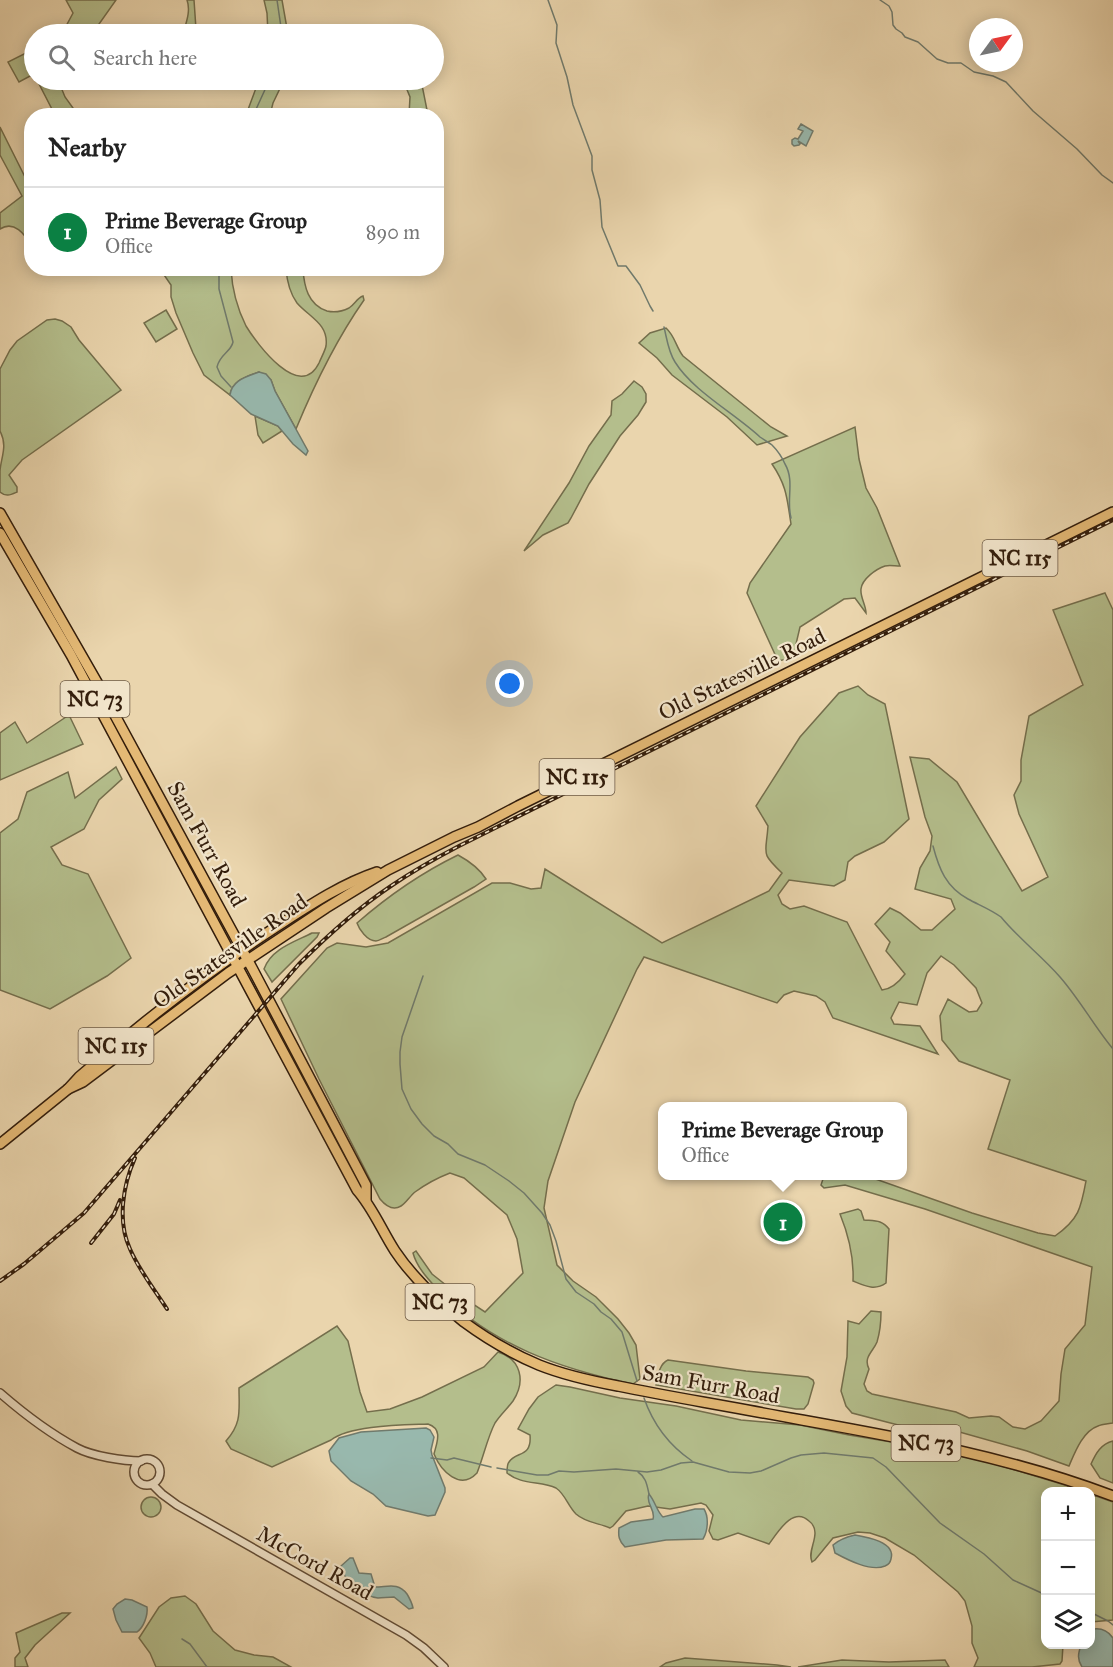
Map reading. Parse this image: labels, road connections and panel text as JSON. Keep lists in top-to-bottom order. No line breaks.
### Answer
{"streets":{"main road":["NC 115","Old Statesville Road","NC 73","Sam Furr Road"],"street":["McCord Road"]},"crossings":[["Old Statesville Road","Sam Furr Road"]],"north":"top right","page":{"search":"Search here","heading":"Nearby","list":[{"mark":"1","name":"Prime Beverage Group","note":"Office","value":"890 m"}],"popup":["Prime Beverage Group","Office"],"pins":"1","map_buttons":["+","−"]}}
